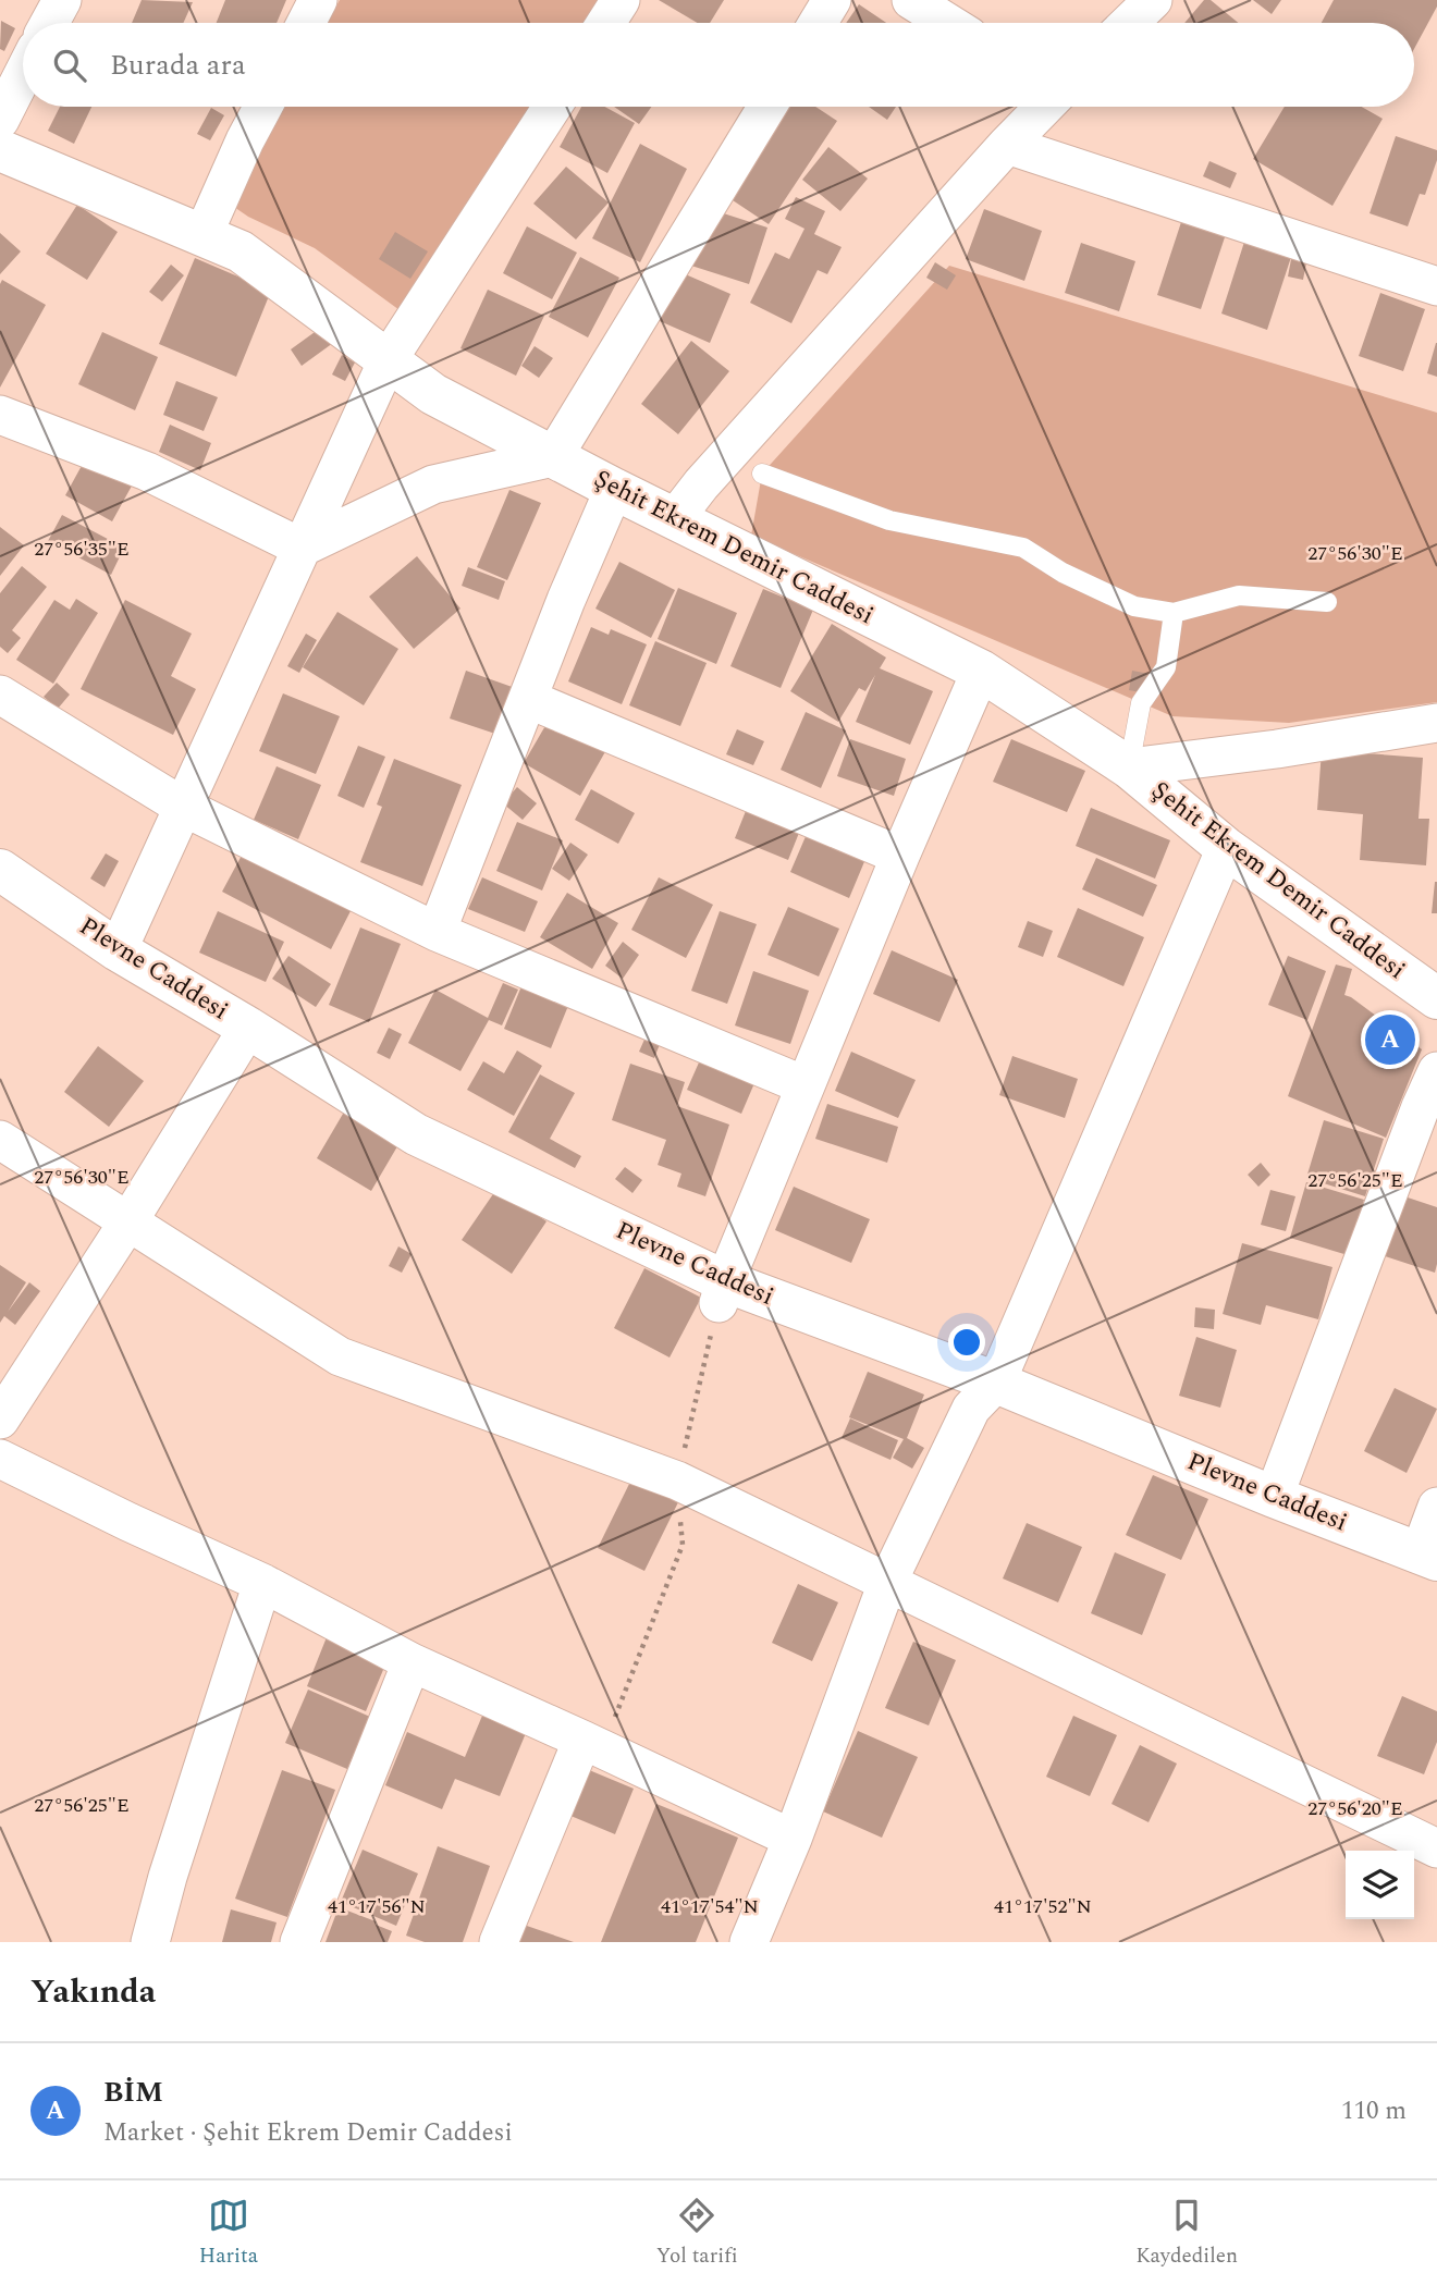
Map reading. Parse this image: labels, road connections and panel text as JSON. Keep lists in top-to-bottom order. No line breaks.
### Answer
{"streets":{"street":["Şehit Ekrem Demir Caddesi","Plevne Caddesi"]},"page":{"search":"Burada ara","pins":"A","heading":"Yakında","list":[{"mark":"A","name":"BİM","note":"Market · Şehit Ekrem Demir Caddesi","value":"110 m"}],"nav":["Harita","Yol tarifi","Kaydedilen"]},"coordinates":["27°56'35\"E","27°56'30\"E","27°56'25\"E","27°56'20\"E","41°17'56\"N","41°17'54\"N","41°17'52\"N"]}
